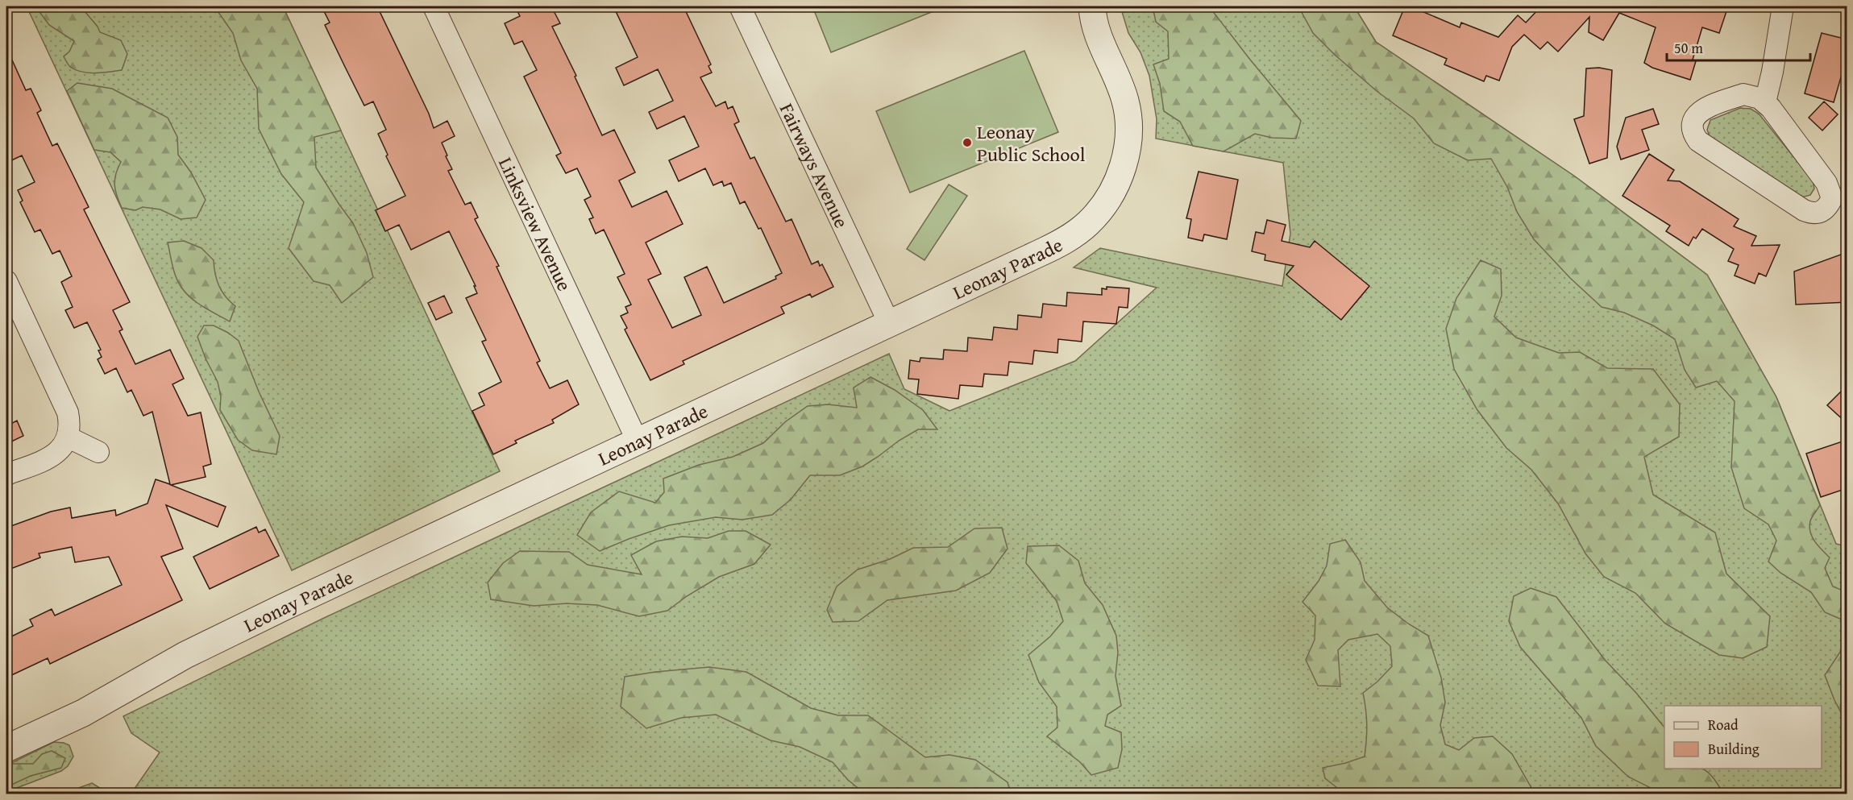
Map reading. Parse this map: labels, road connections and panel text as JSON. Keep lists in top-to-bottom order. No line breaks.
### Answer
{"streets":{"street":["Fairways Avenue","Linksview Avenue","Leonay Parade"]},"crossings":[["Fairways Avenue","Leonay Parade"],["Linksview Avenue","Leonay Parade"]],"places":["Leonay Public School"],"legend":["Road","Building"],"scale_bar":"50 m"}
